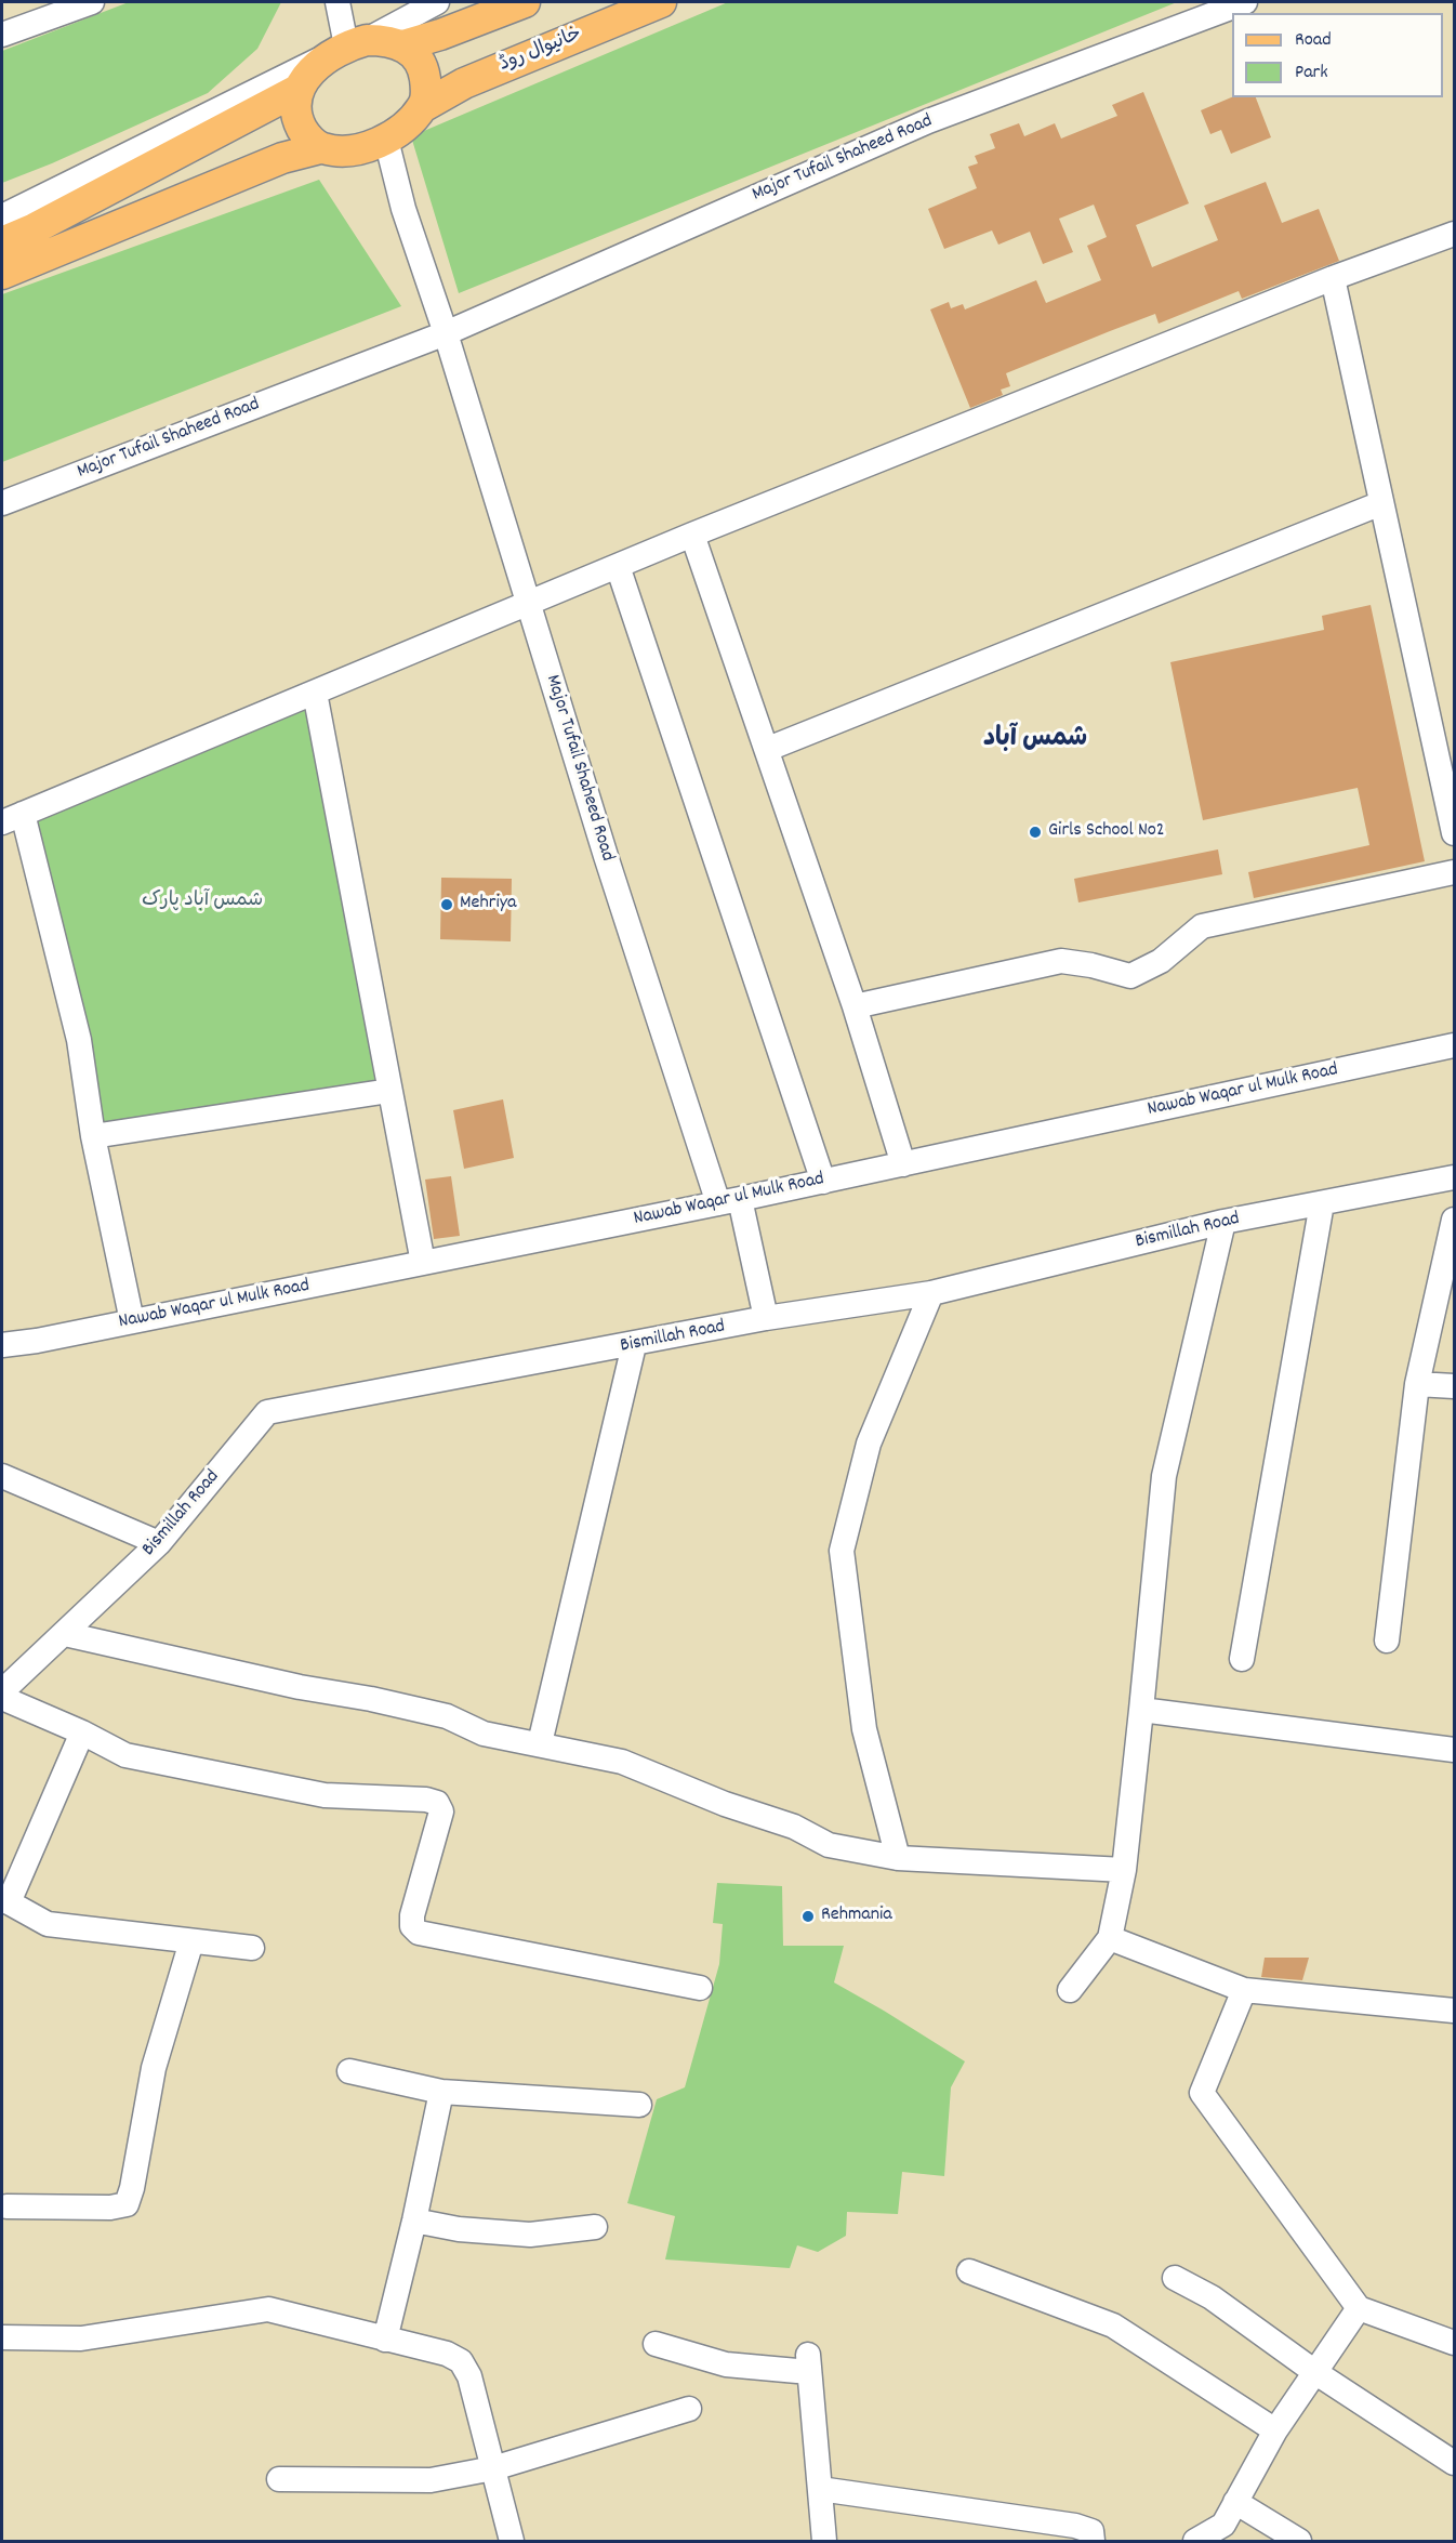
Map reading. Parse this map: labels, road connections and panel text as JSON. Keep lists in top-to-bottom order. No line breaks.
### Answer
{"streets":{"main road":["خانیوال روڈ"],"street":["Major Tufail Shaheed Road","Nawab Waqar ul Mulk Road","Bismillah Road"]},"crossings":[["Major Tufail Shaheed Road","Nawab Waqar ul Mulk Road"],["Major Tufail Shaheed Road","Bismillah Road"]],"districts":["شمس آباد"],"parks":["شمس آباد پارک"],"places":["Girls School No2","Mehriya","Rehmania"],"legend":["Road","Park"]}
